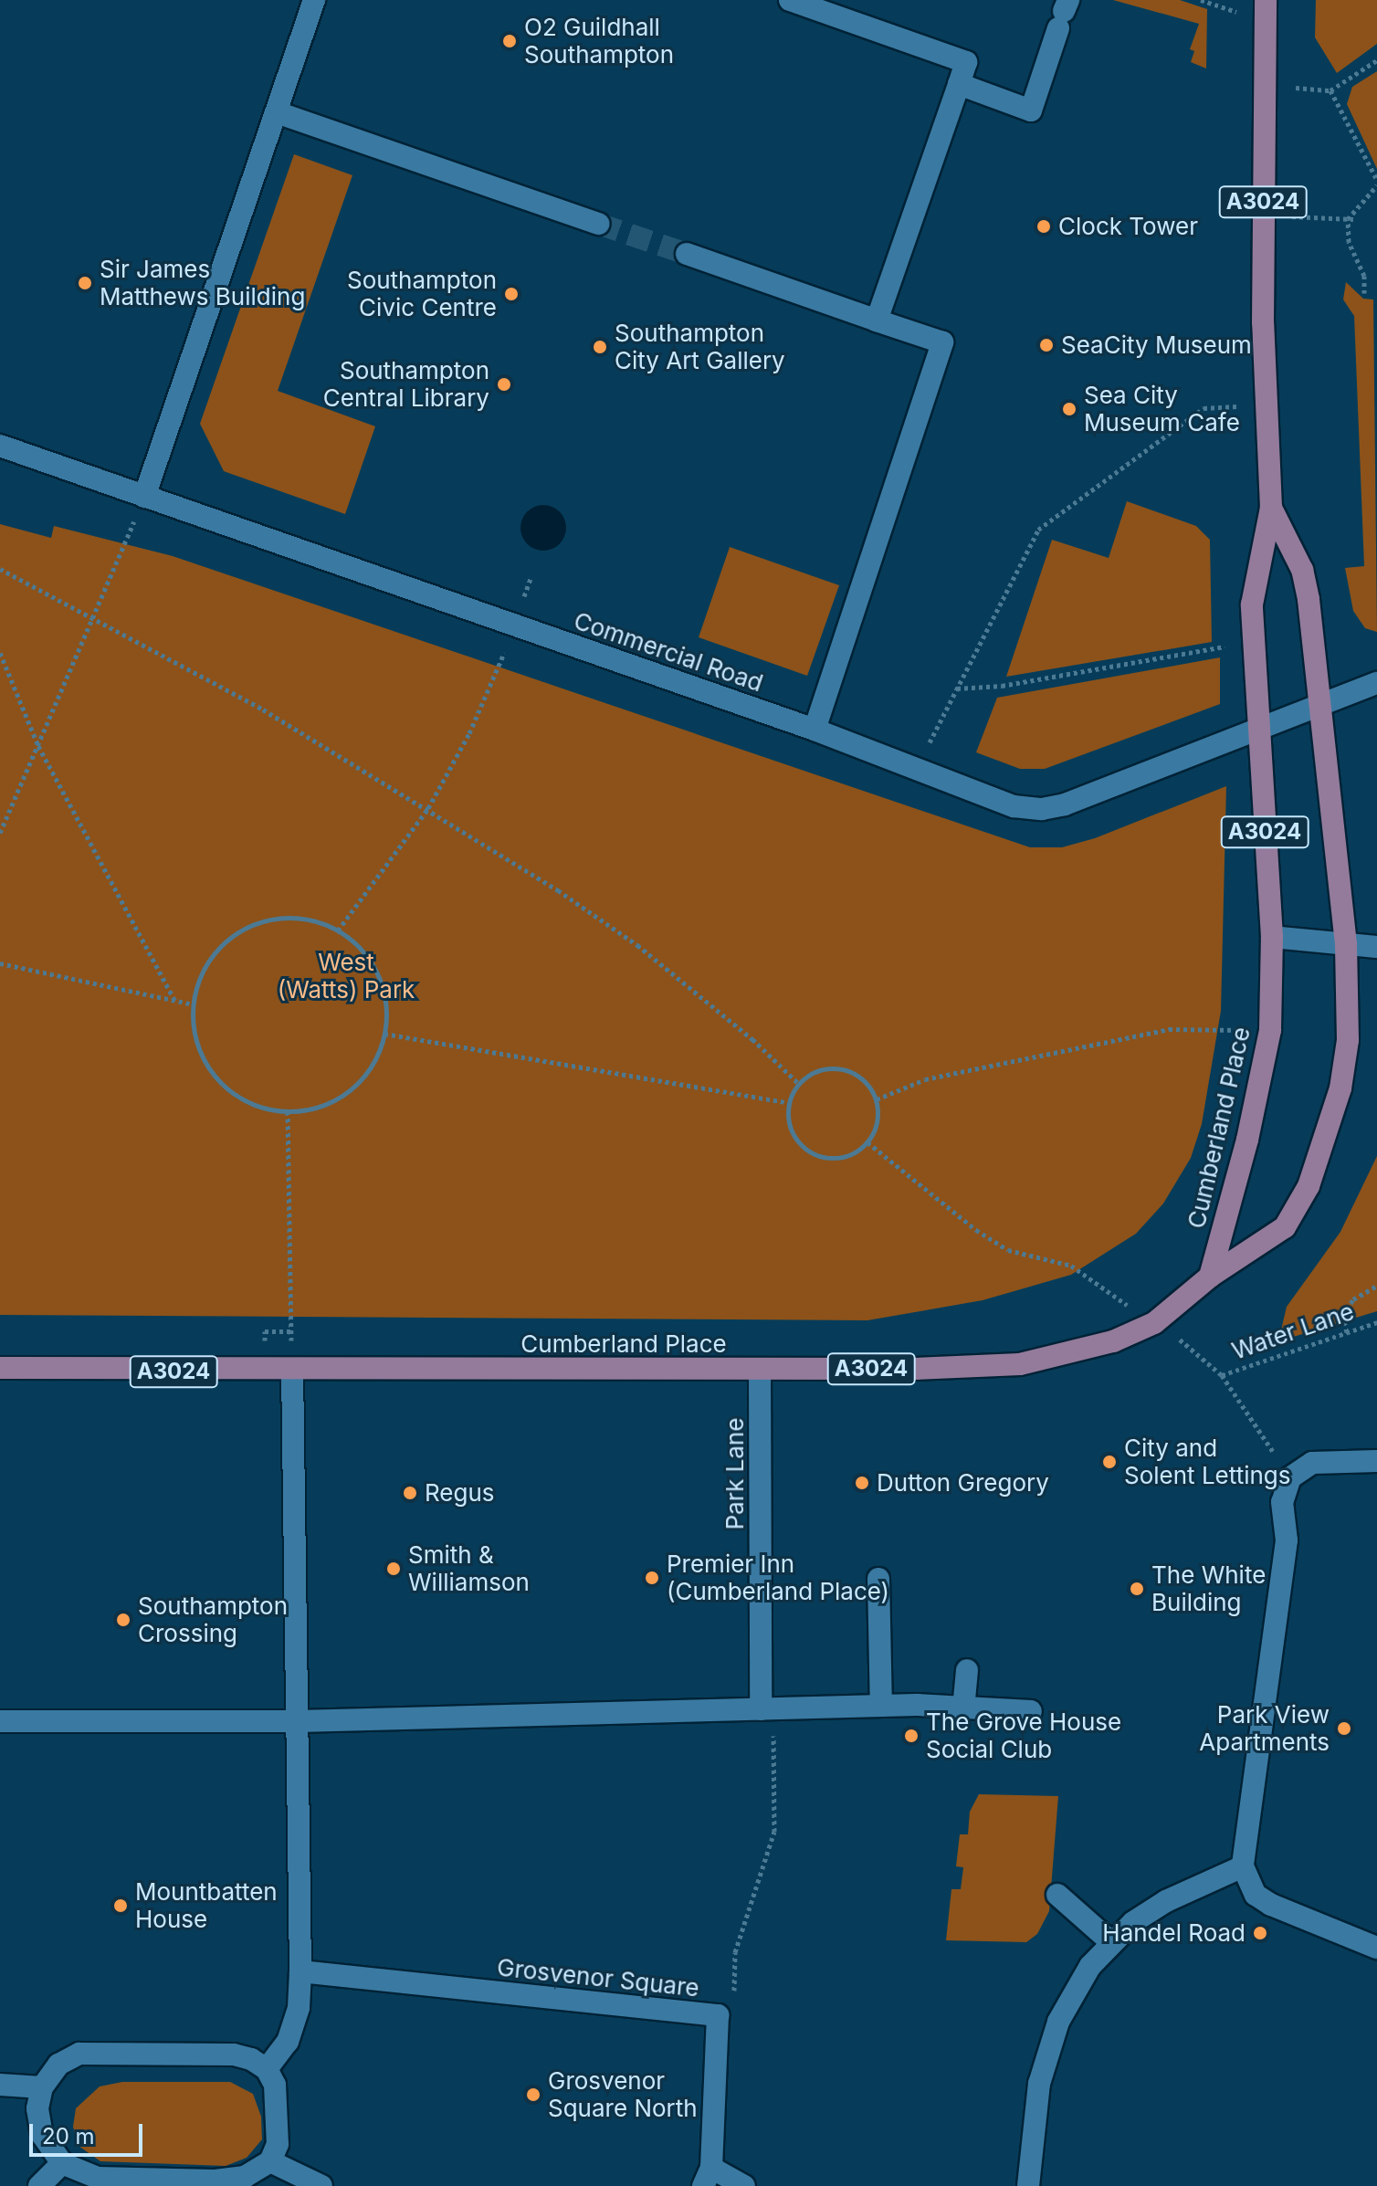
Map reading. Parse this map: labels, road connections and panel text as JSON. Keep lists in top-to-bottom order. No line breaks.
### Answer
{"streets":{"main road":["A3024","Cumberland Place"],"street":["Commercial Road","Park Lane","Grosvenor Square"],"path":["Water Lane"]},"crossings":[["A3024","Commercial Road"],["A3024","Cumberland Place"],["Commercial Road","Cumberland Place"],["Cumberland Place","Park Lane"]],"parks":["West (Watts) Park"],"places":["O2 Guildhall Southampton","Clock Tower","Sir James Matthews Building","Southampton Civic Centre","SeaCity Museum","Southampton City Art Gallery","Southampton Central Library","Sea City Museum Cafe","City and Solent Lettings","Dutton Gregory","Regus","Smith & Williamson","Premier Inn (Cumberland Place)","The White Building","Southampton Crossing","Park View Apartments","The Grove House Social Club","Mountbatten House","Handel Road","Grosvenor Square North"],"scale_bar":"20 m"}
